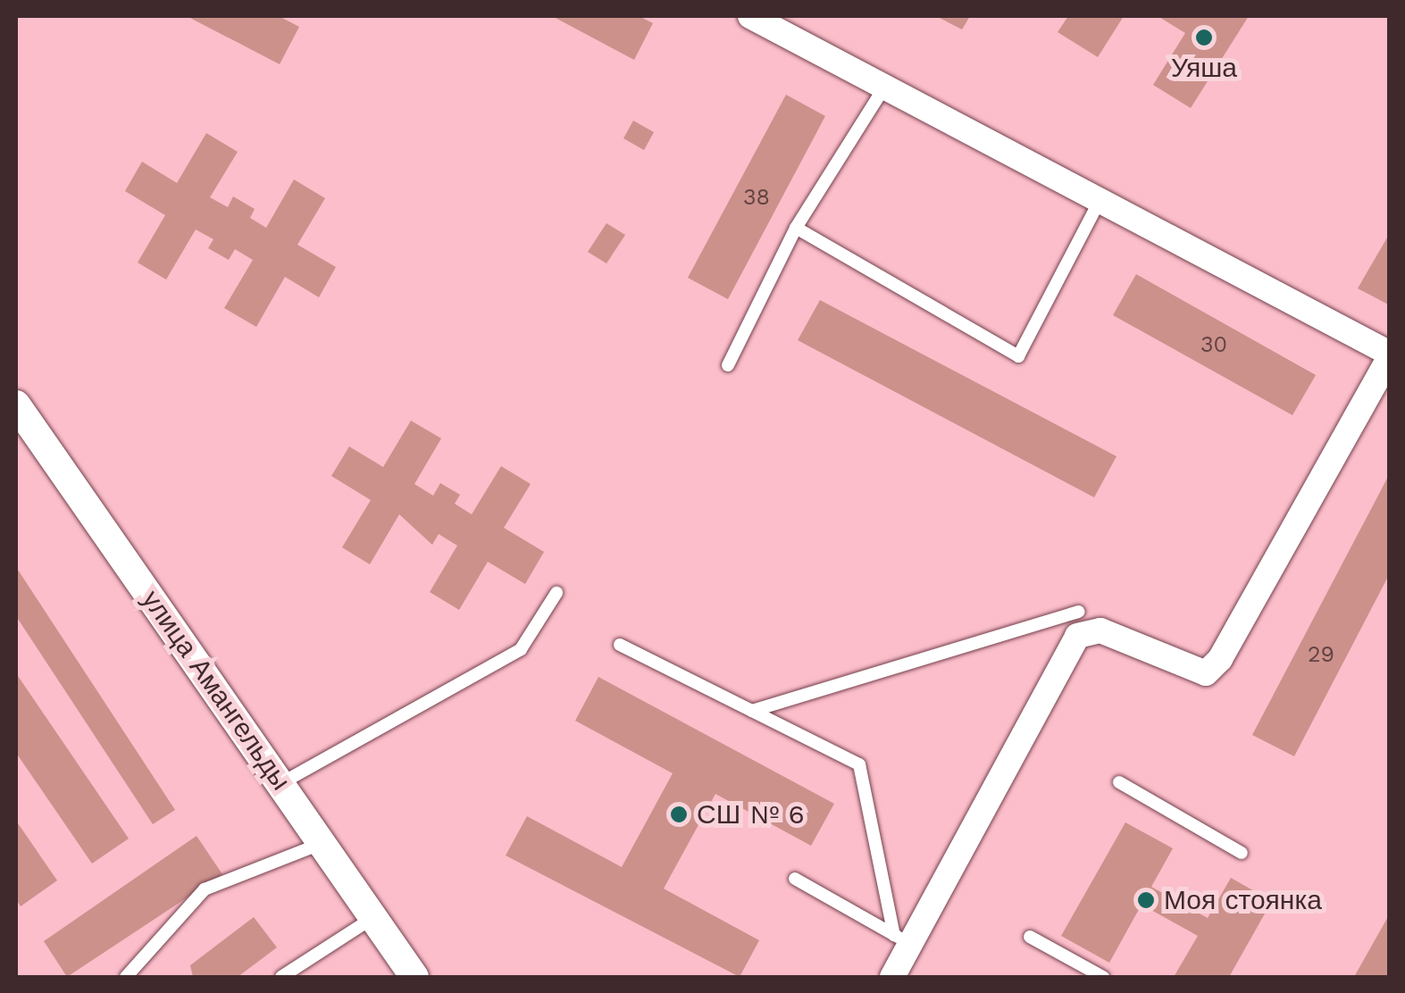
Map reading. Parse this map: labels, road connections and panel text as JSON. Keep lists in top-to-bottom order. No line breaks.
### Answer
{"streets":{"street":["улица Амангельды"]},"places":["Уяша","СШ № 6","Моя стоянка"],"house_numbers":["38","30","29"]}
